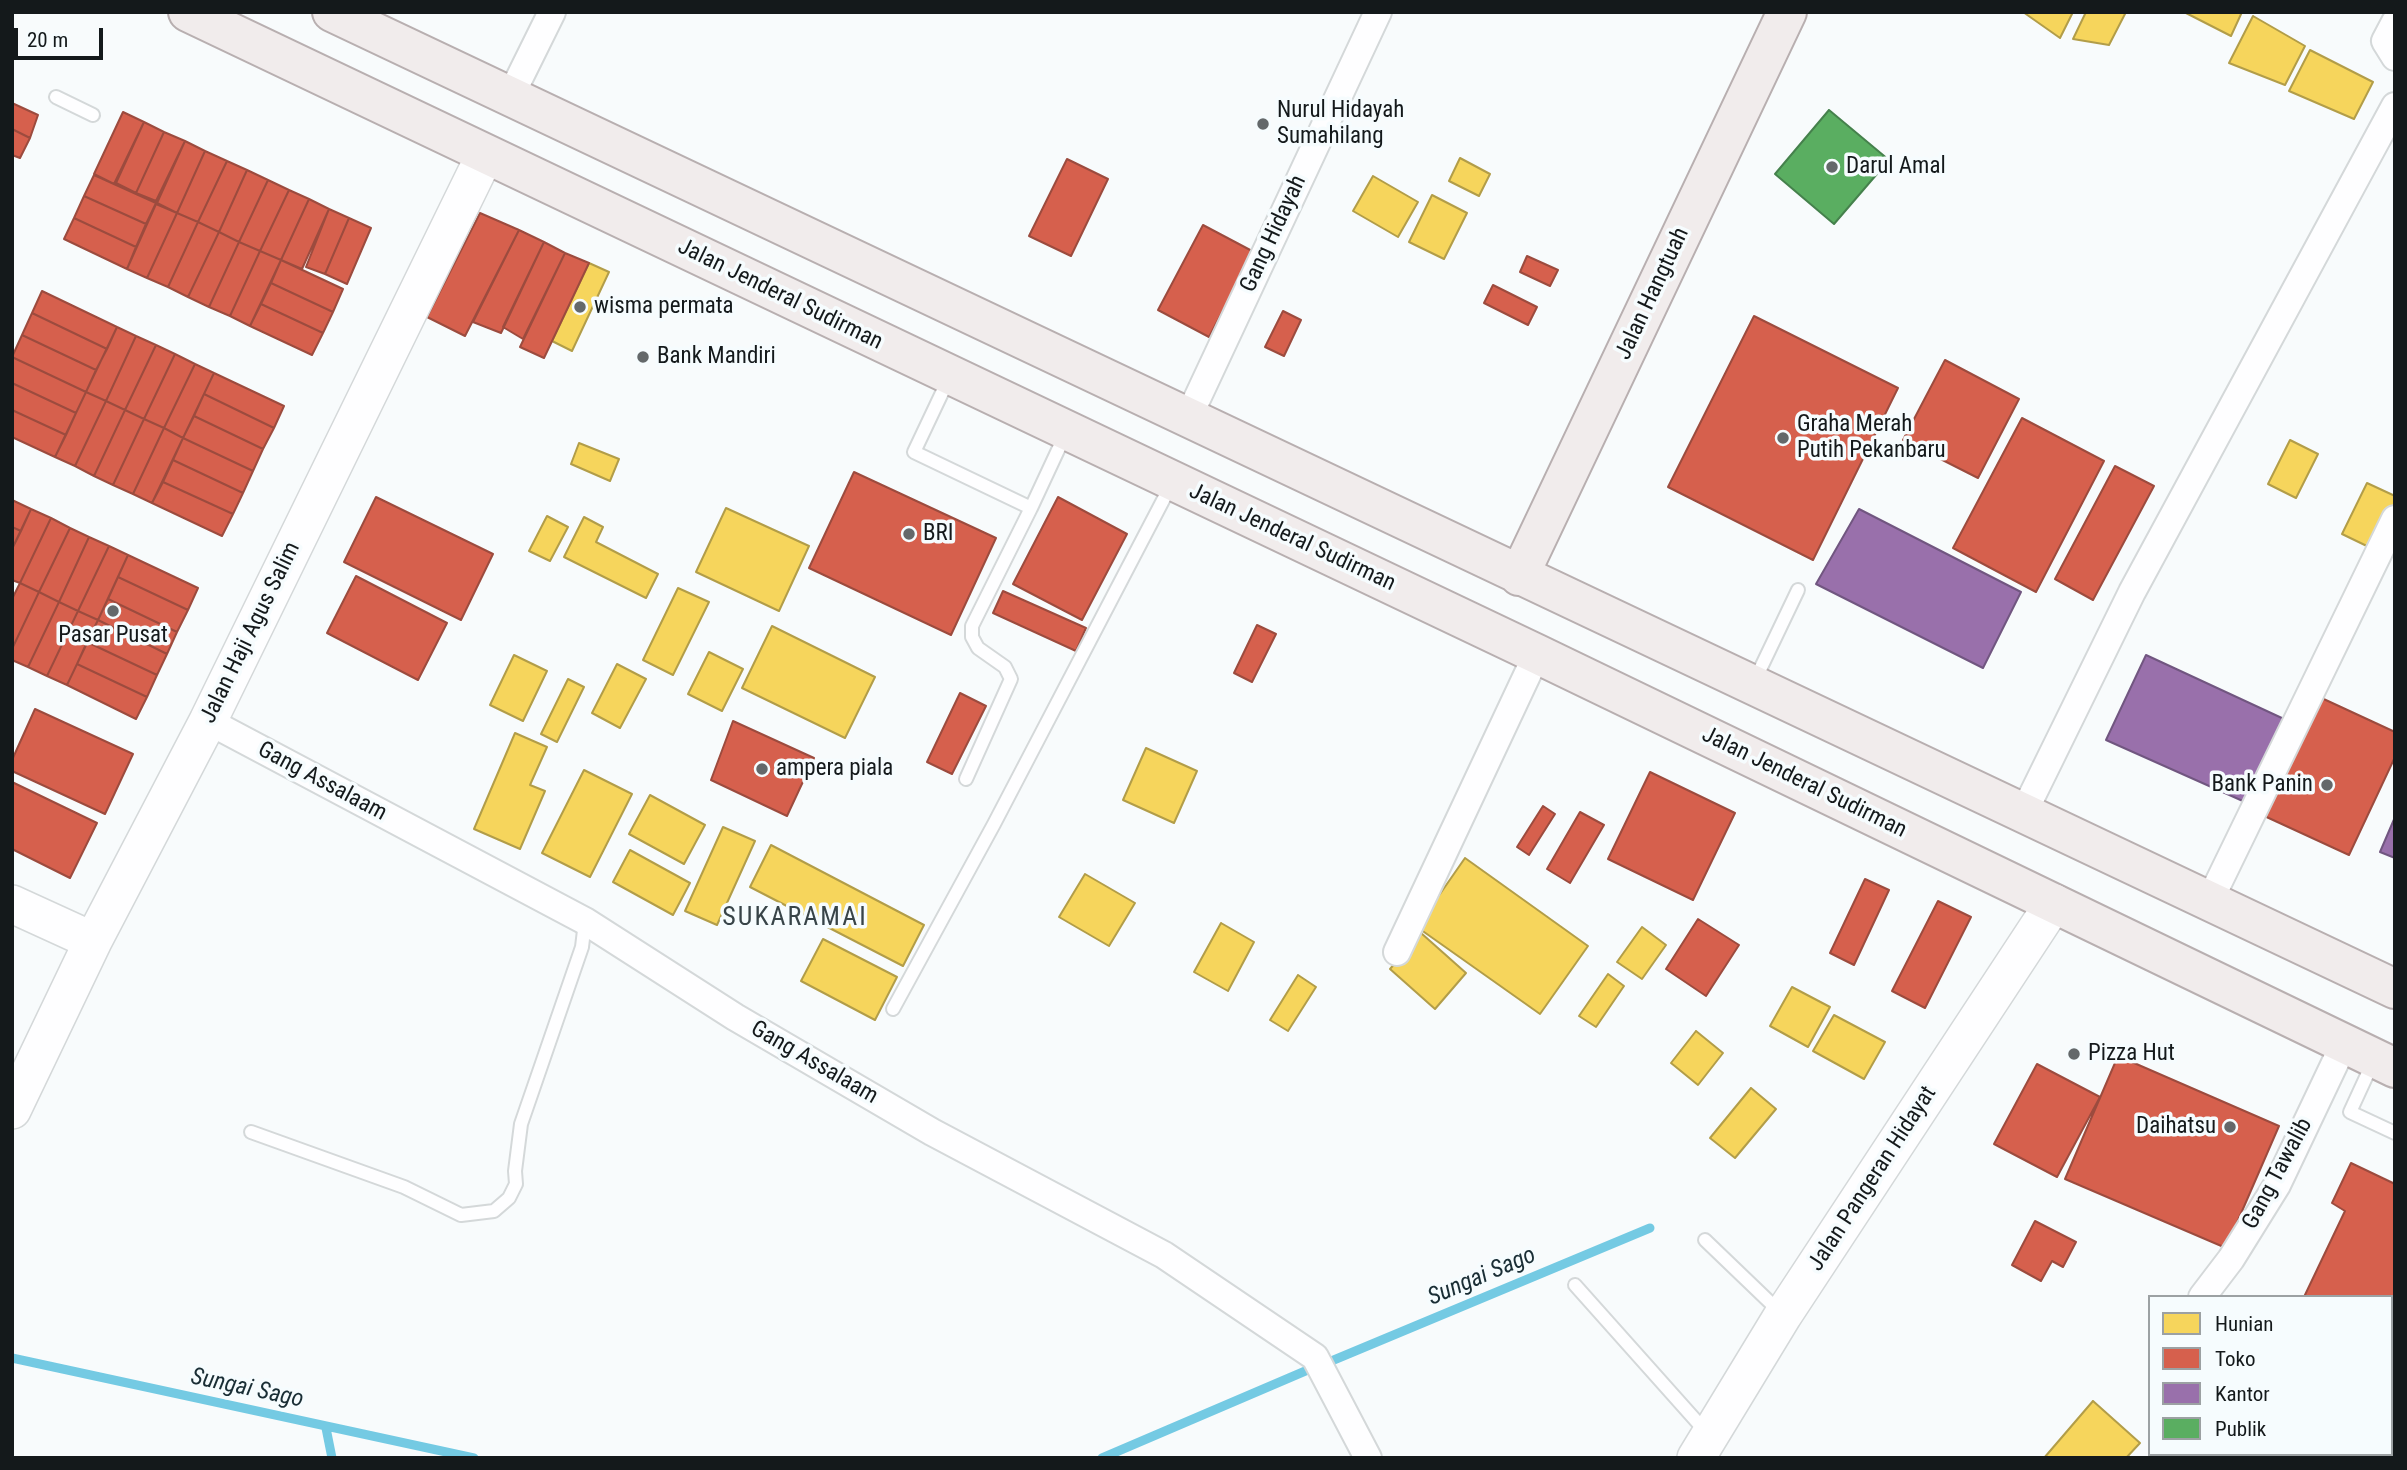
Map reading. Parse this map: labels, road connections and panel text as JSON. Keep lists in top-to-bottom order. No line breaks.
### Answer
{"streets":{"main road":["Jalan Hangtuah","Jalan Jenderal Sudirman"],"street":["Gang Hidayah","Jalan Haji Agus Salim","Gang Assalaam","Gang Tawalib","Jalan Pangeran Hidayat"]},"crossings":[["Jalan Jenderal Sudirman","Jalan Haji Agus Salim"],["Jalan Jenderal Sudirman","Gang Tawalib"],["Jalan Jenderal Sudirman","Jalan Pangeran Hidayat"],["Jalan Haji Agus Salim","Gang Assalaam"]],"districts":["SUKARAMAI"],"water":["Sungai Sago"],"places":["Nurul Hidayah Sumahilang","Darul Amal","wisma permata","Bank Mandiri","Graha Merah Putih Pekanbaru","BRI","Pasar Pusat","ampera piala","Bank Panin","Pizza Hut","Daihatsu"],"legend":["Hunian","Toko","Kantor","Publik"],"scale_bar":"20 m"}
